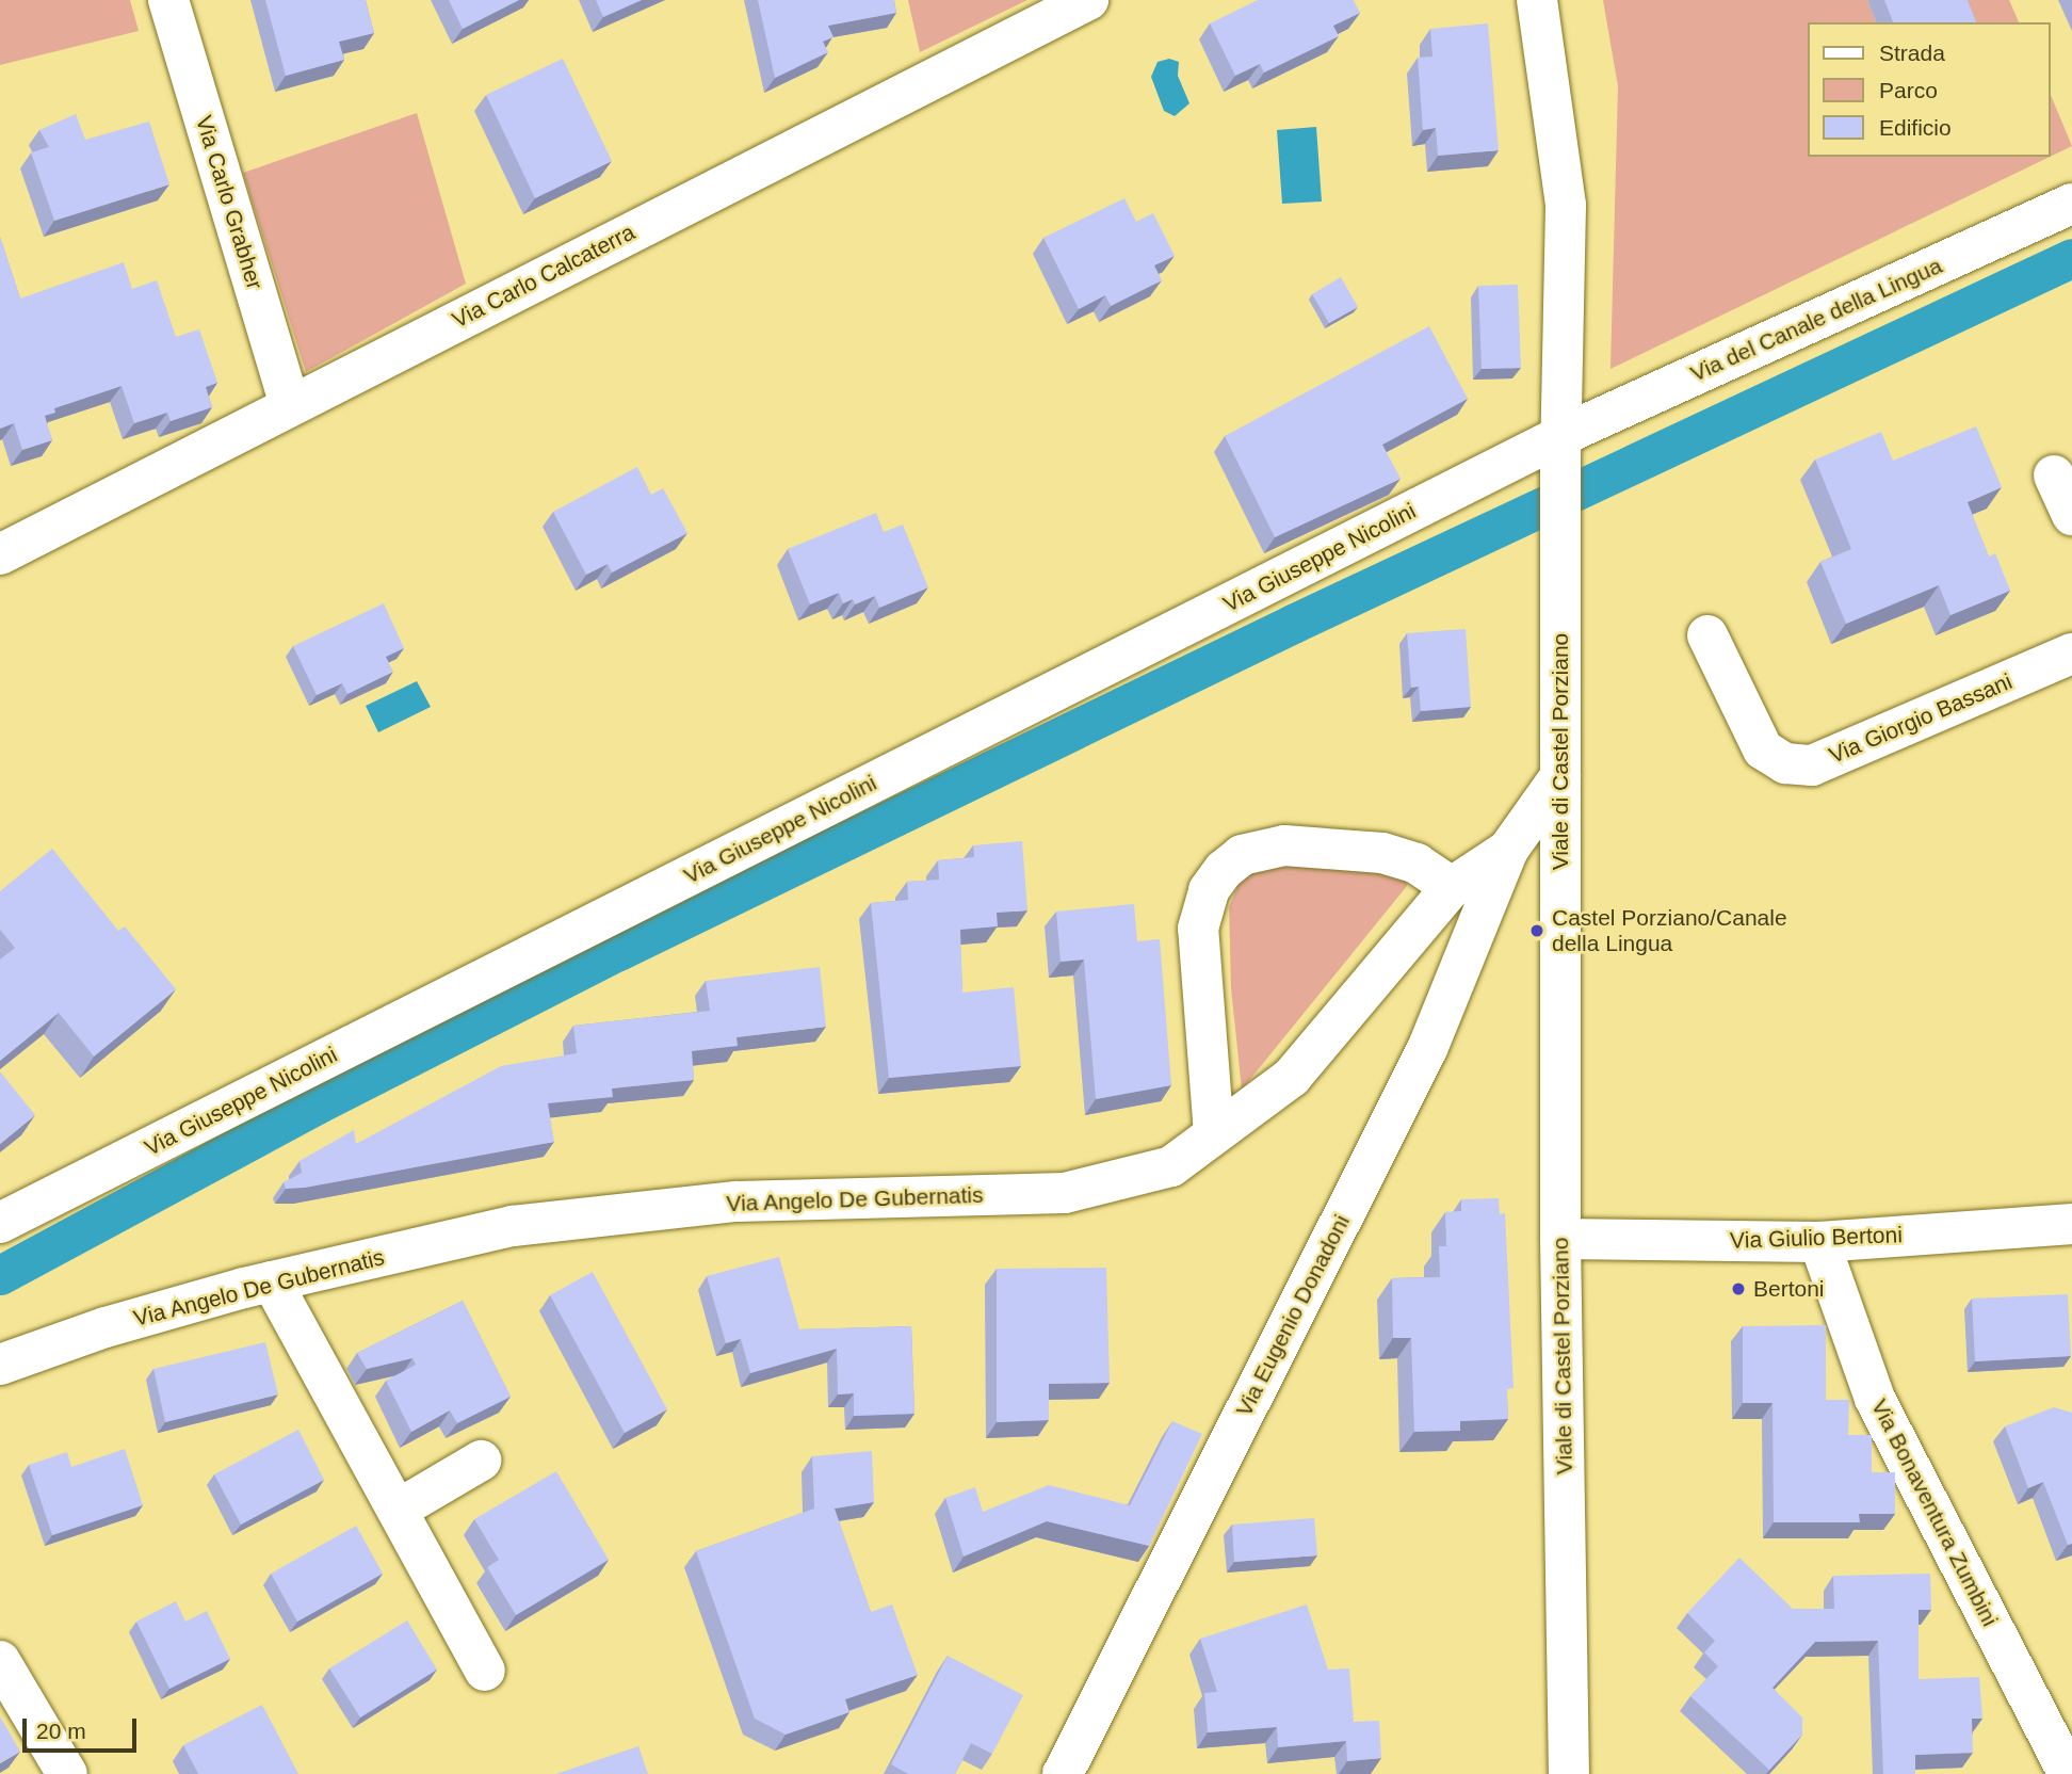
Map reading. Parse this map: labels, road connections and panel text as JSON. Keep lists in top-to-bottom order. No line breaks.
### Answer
{"streets":{"street":["Via Carlo Grabher","Via Carlo Calcaterra","Via del Canale della Lingua","Via Giuseppe Nicolini","Via Giorgio Bassani","Viale di Castel Porziano","Via Angelo De Gubernatis","Via Giulio Bertoni","Via Eugenio Donadoni","Via Bonaventura Zumbini"]},"crossings":[["Via Carlo Grabher","Via Carlo Calcaterra"],["Via del Canale della Lingua","Via Giuseppe Nicolini"],["Via del Canale della Lingua","Viale di Castel Porziano"],["Via Giuseppe Nicolini","Viale di Castel Porziano"],["Viale di Castel Porziano","Via Angelo De Gubernatis"],["Viale di Castel Porziano","Via Giulio Bertoni"],["Via Angelo De Gubernatis","Via Eugenio Donadoni"],["Via Giulio Bertoni","Via Bonaventura Zumbini"]],"places":["Castel Porziano/Canale della Lingua","Bertoni"],"legend":["Strada","Parco","Edificio"],"scale_bar":"20 m"}
